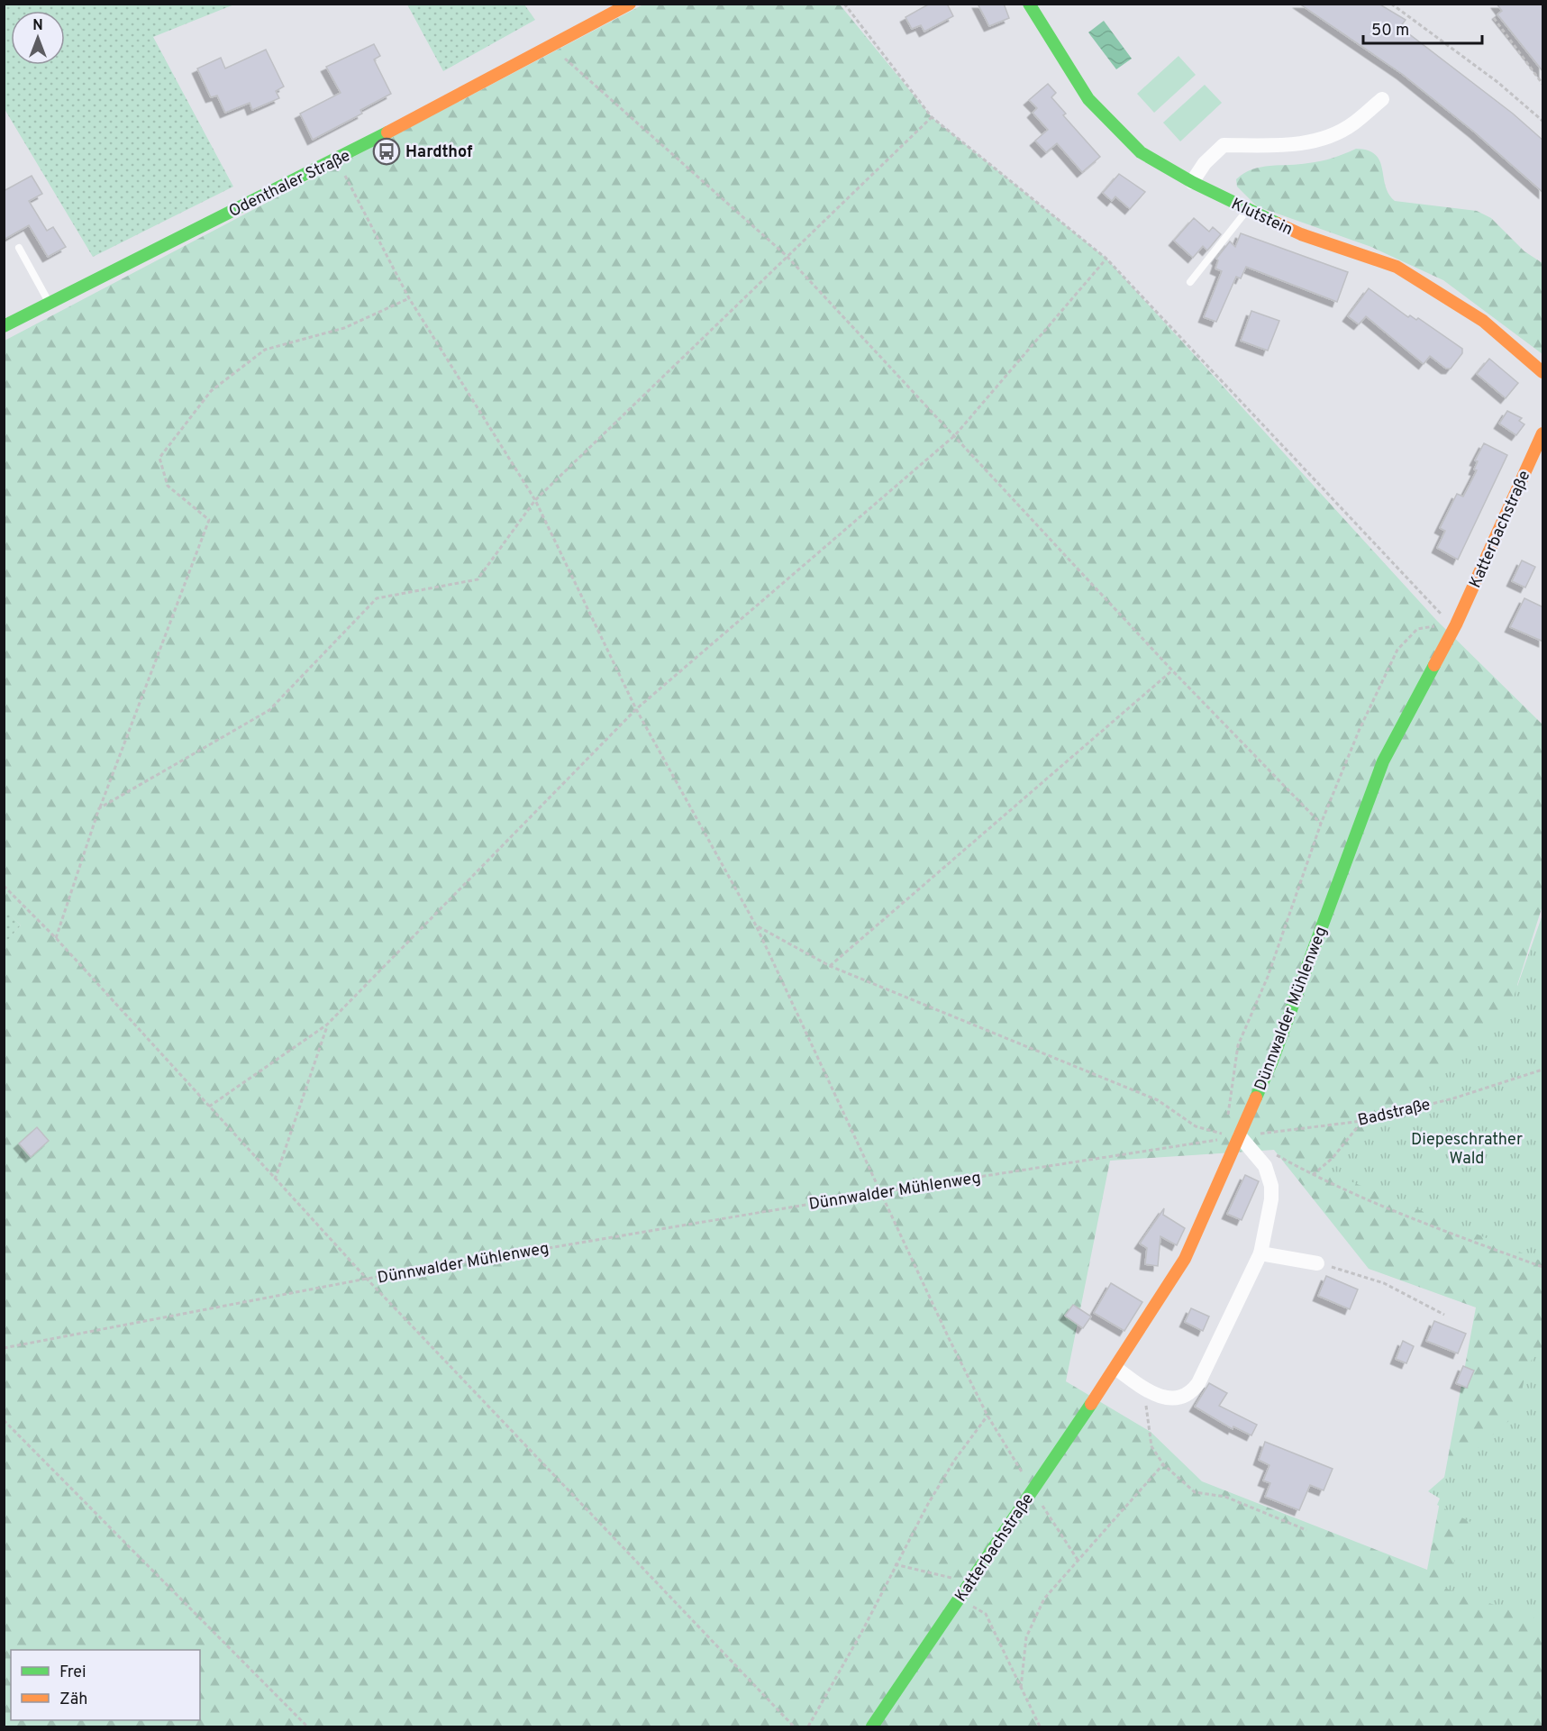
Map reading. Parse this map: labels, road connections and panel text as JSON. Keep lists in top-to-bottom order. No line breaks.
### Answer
{"streets":{"street":["Odenthaler Straße","Klutstein","Katterbachstraße","Dünnwalder Mühlenweg"],"path":["Badstraße"]},"crossings":[["Katterbachstraße","Dünnwalder Mühlenweg"],["Katterbachstraße","Badstraße"],["Dünnwalder Mühlenweg","Badstraße"]],"parks":["Diepeschrather Wald"],"places":{"bus stop":["Hardthof"]},"legend":["Frei","Zäh"],"scale_bar":"50 m","north":"top"}
